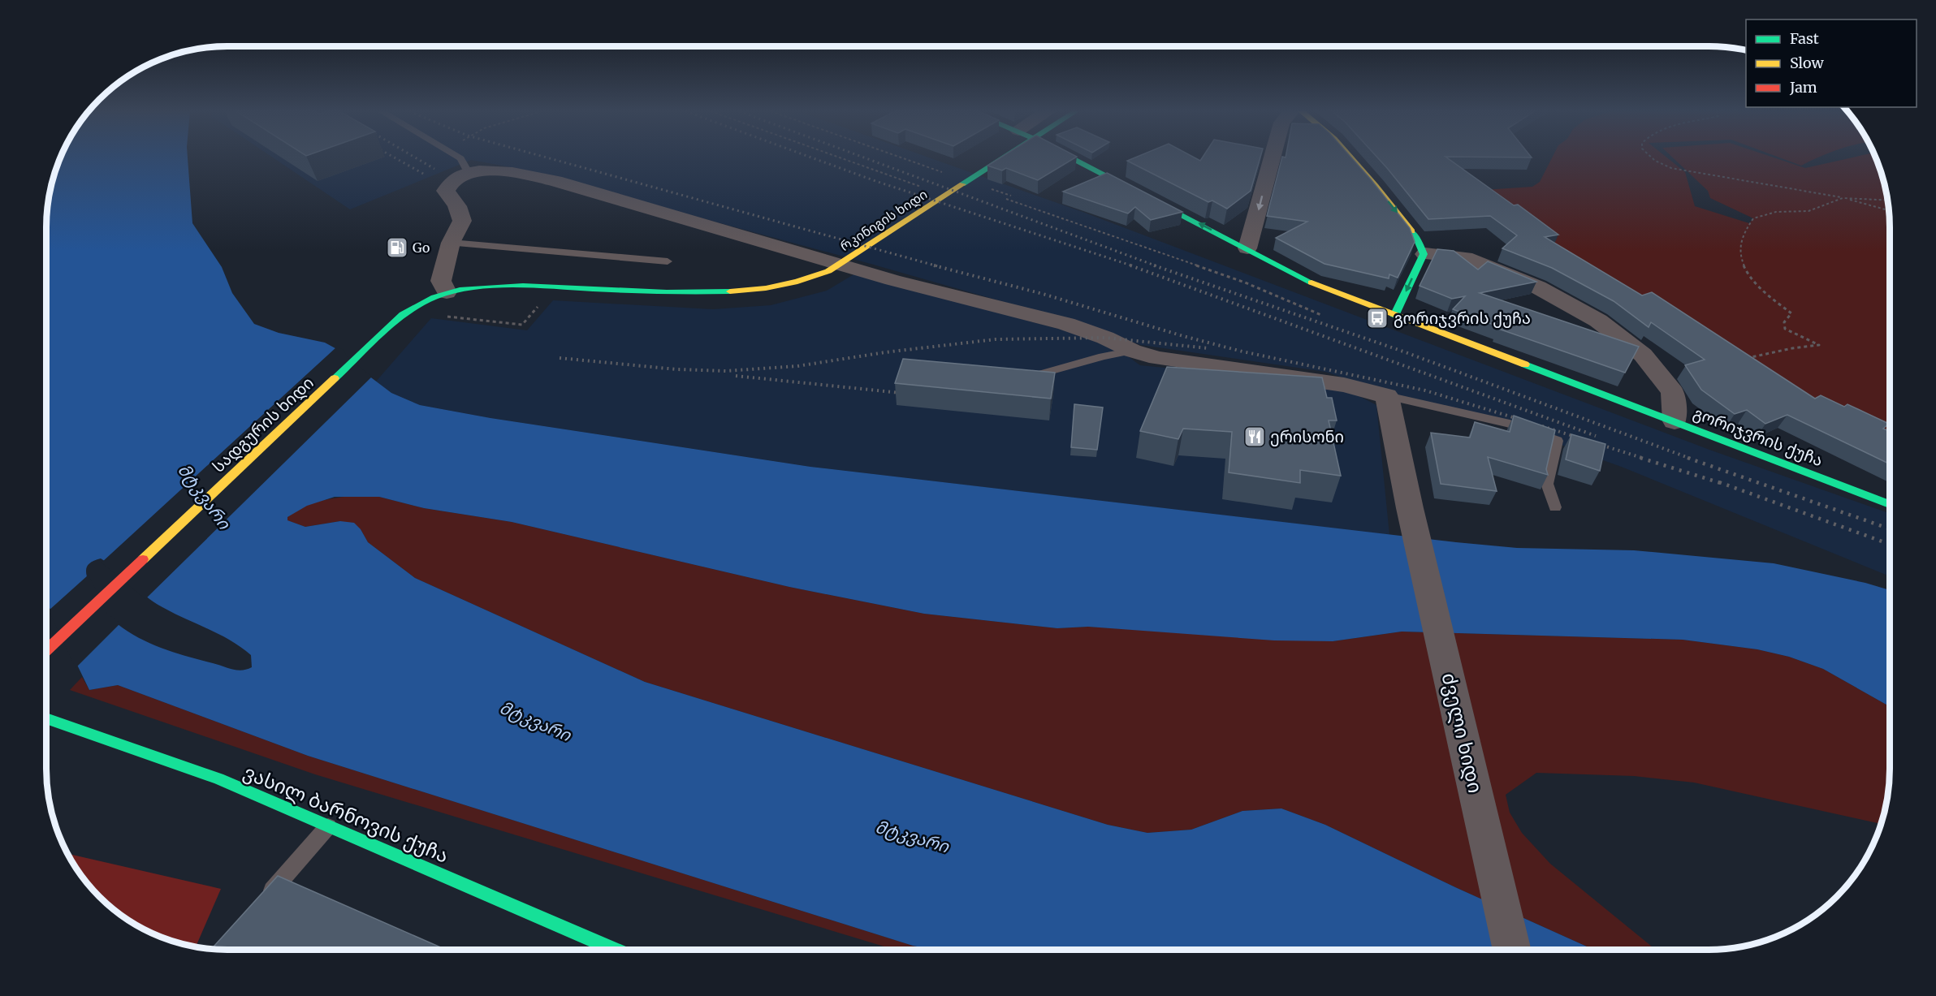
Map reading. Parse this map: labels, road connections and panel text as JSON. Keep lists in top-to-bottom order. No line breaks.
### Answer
{"streets":{"main road":["რკინიგის ხიდი","სადგურის ხიდი","გორიჯვრის ქუჩა","ვასილ ბარნოვის ქუჩა"],"street":["ძველი ხიდი"]},"crossings":[["რკინიგის ხიდი","სადგურის ხიდი"]],"water":["მტკვარი"],"places":{"fuel station":["Go"],"bus stop":["გორიჯვრის ქუჩა"],"restaurant":["ერისონი"]},"legend":["Fast","Slow","Jam"]}
